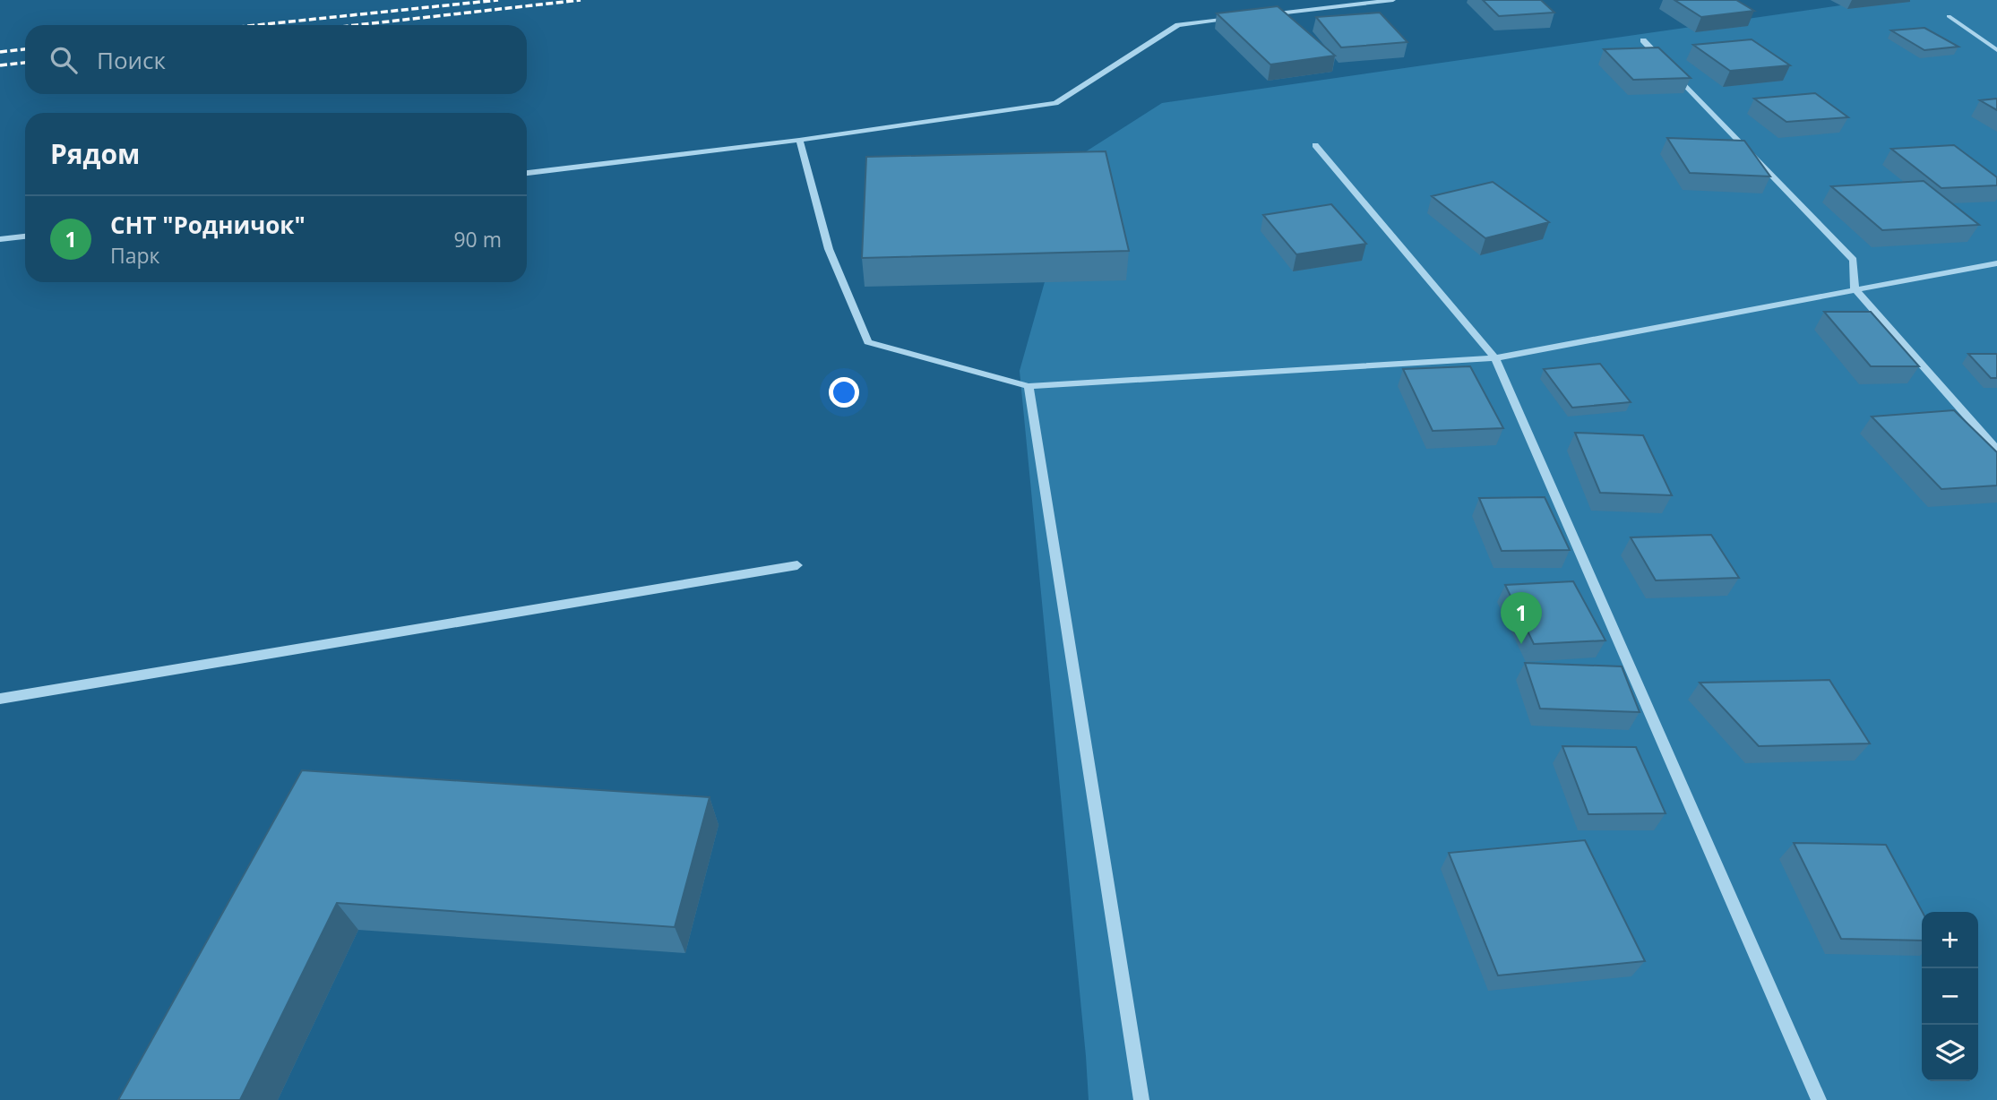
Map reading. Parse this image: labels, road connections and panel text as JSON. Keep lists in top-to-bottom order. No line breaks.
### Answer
{"page":{"search":"Поиск","heading":"Рядом","list":[{"mark":"1","name":"СНТ \"Родничок\"","note":"Парк","value":"90 m"}],"pins":"1","map_buttons":["+","−"]}}
